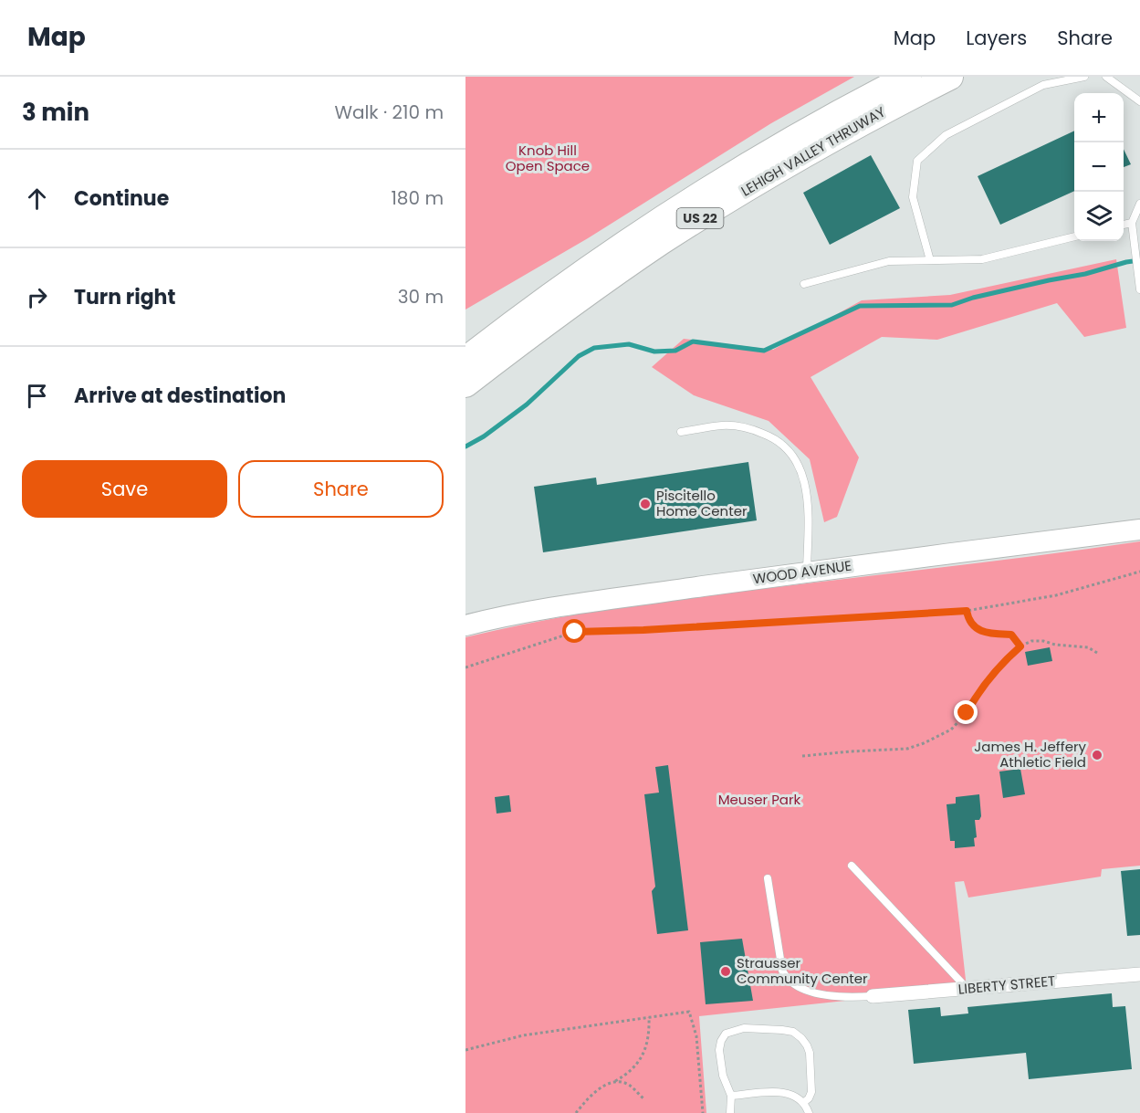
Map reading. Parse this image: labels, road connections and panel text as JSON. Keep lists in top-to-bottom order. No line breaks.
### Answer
{"streets":{"highway":["LEHIGH VALLEY THRUWAY","US 22"],"main road":["WOOD AVENUE"],"street":["LIBERTY STREET"]},"parks":["Knob Hill Open Space","Meuser Park"],"places":["Piscitello Home Center","James H. Jeffery Athletic Field","Strausser Community Center"],"page":{"header":"Map","nav":["Map","Layers","Share"],"heading":["3 min","Walk · 210 m"],"map_buttons":["+","−"],"list":[["Continue","180 m"],["Turn right","30 m"],"Arrive at destination"],"buttons":["Save","Share"]}}
